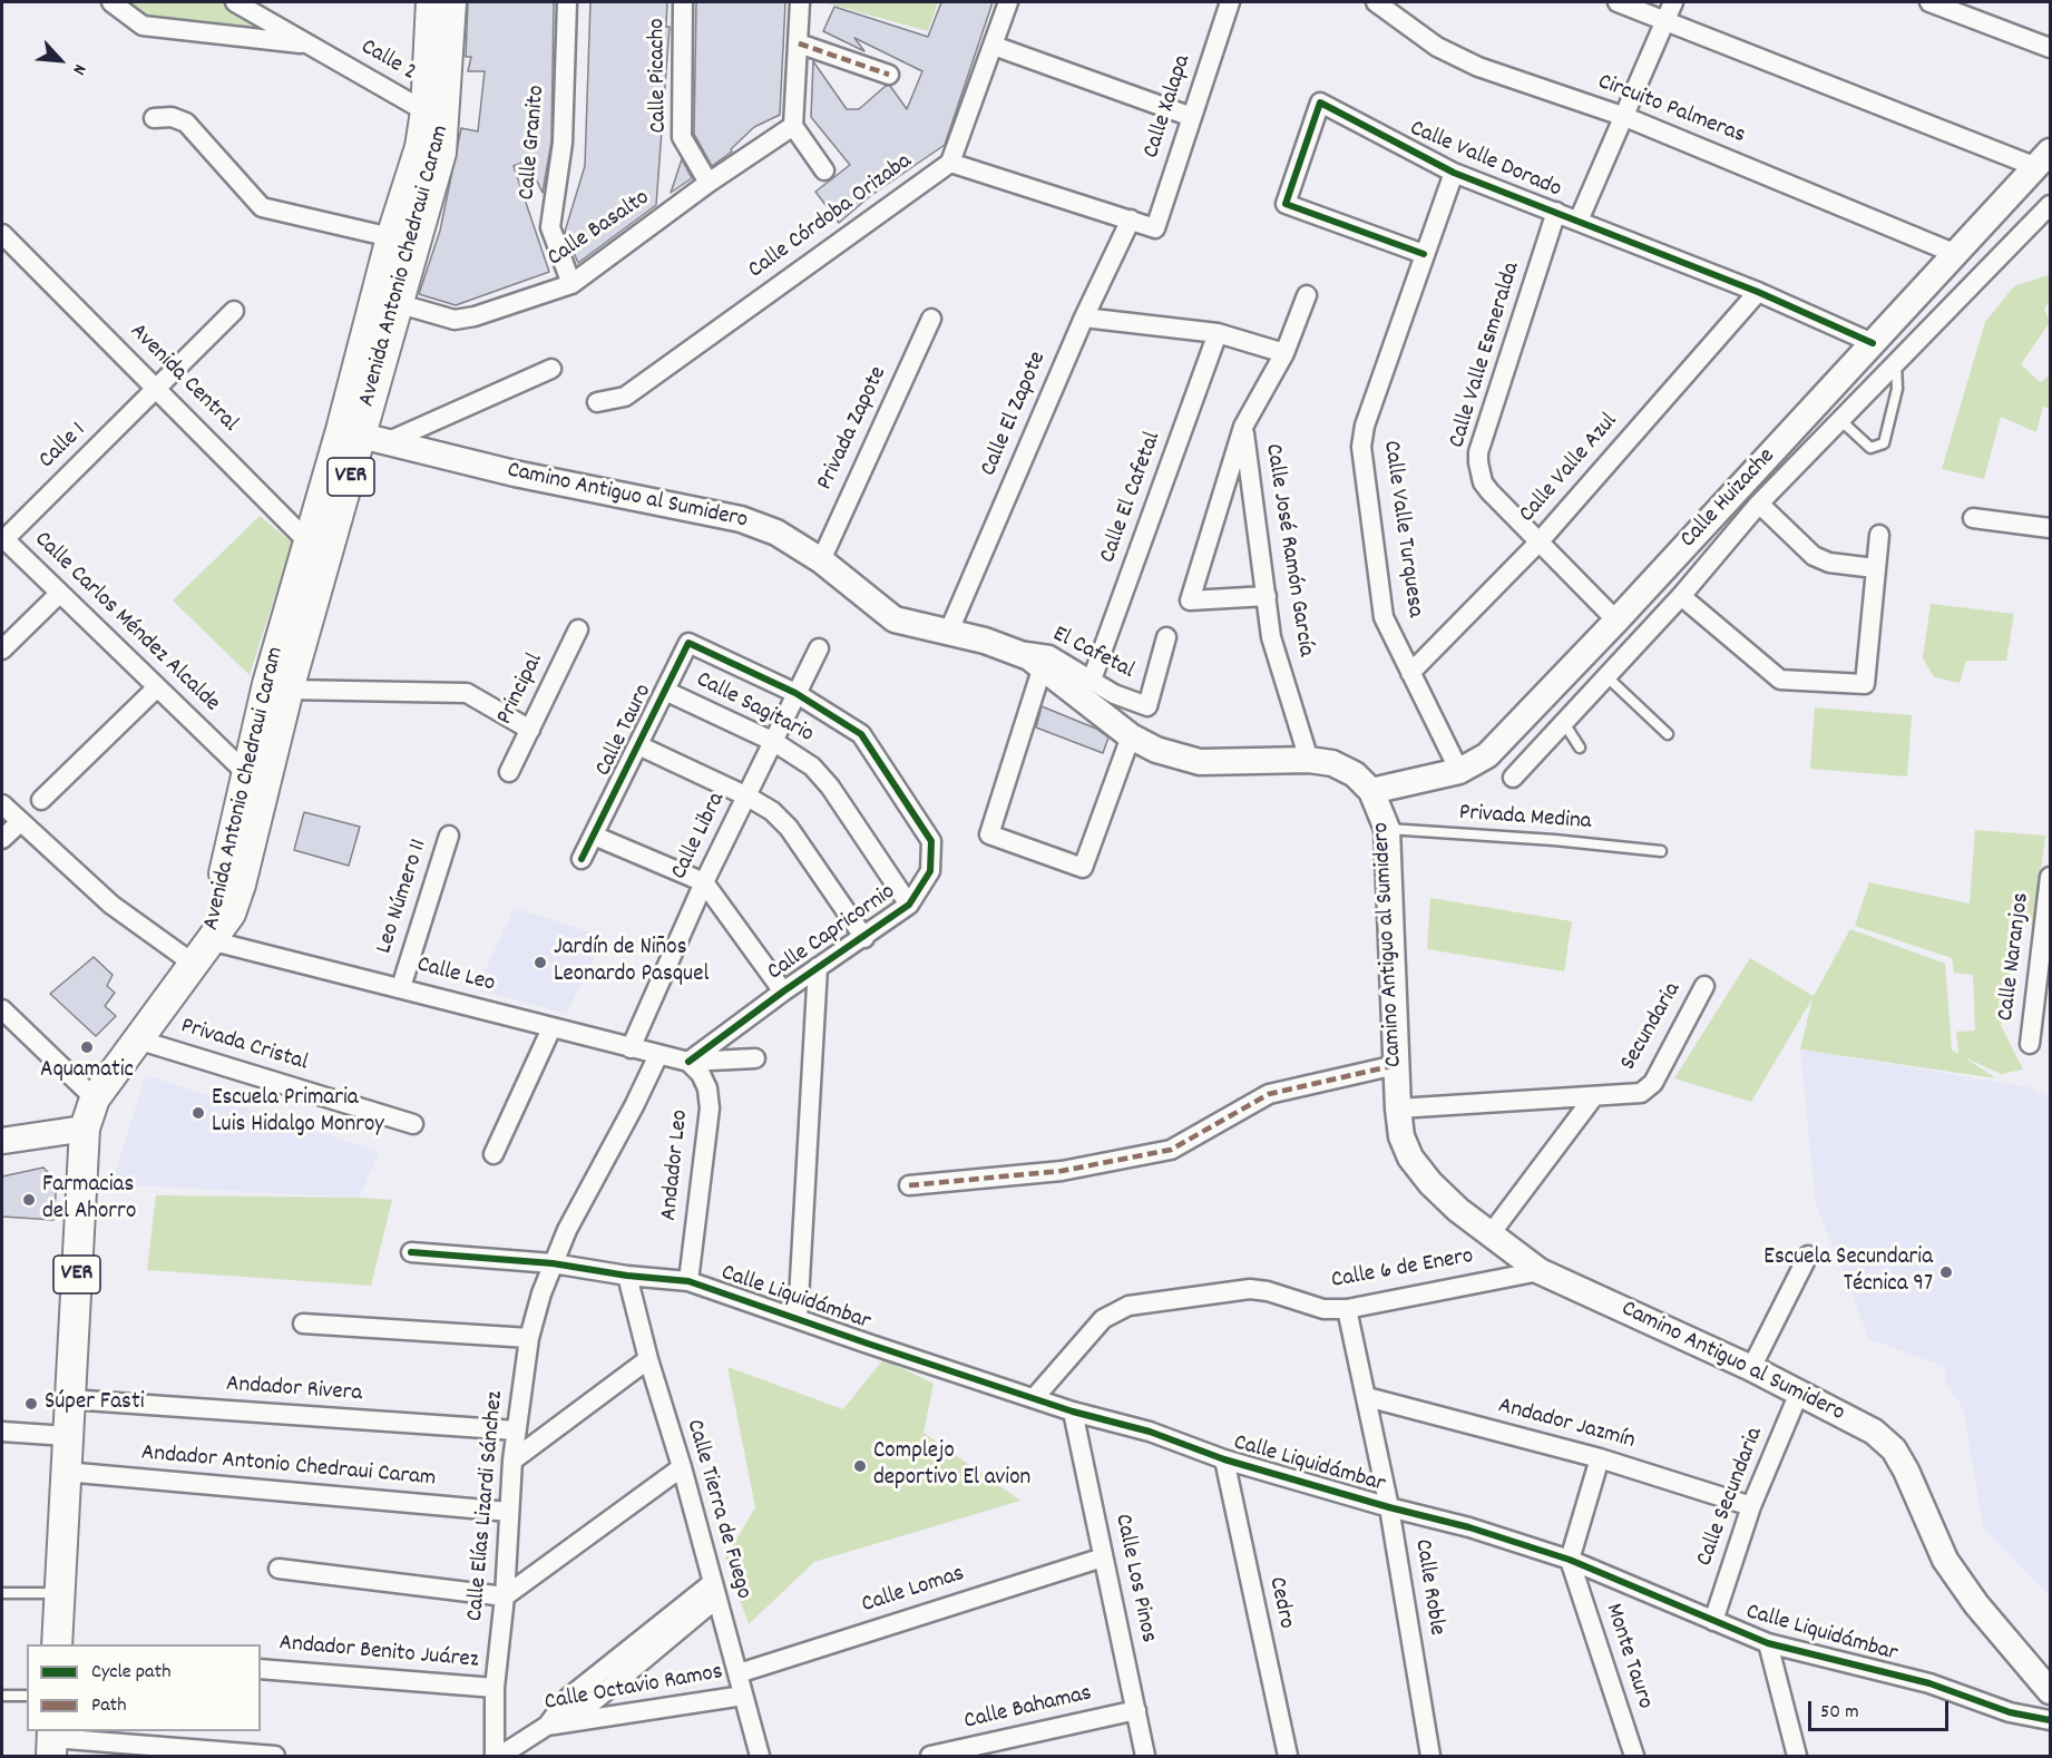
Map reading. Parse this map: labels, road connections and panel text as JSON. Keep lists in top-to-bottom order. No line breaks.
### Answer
{"streets":{"main road":["Avenida Antonio Chedraui Caram","VER","Camino Antiguo al Sumidero","Calle Huizache"],"street":["Calle 2","Calle Picacho","Calle Xalapa","Circuito Palmeras","Calle Granito","Calle Valle Dorado","Calle Córdoba Orizaba","Calle Basalto","Calle Valle Esmeralda","Avenida Central","Calle El Zapote","Privada Zapote","Calle 1","Calle Valle Azul","Calle El Cafetal","Calle Valle Turquesa","Calle José Ramón García","Calle Carlos Méndez Alcalde","El Cafetal","Principal","Calle Sagitario","Calle Tauro","Calle Libra","Leo Número 11","Calle Capricornio","Calle Naranjos","Calle Leo","Secundaria","Privada Cristal","Andador Leo","Calle 6 de Enero","Calle Liquidámbar","Andador Rivera","Andador Jazmín","Andador Antonio Chedraui Caram","Calle Secundaria","Calle Elías Lizardi Sánchez","Calle Tierra de Fuego","Calle Los Pinos","Calle Roble","Calle Lomas","Cedro","Andador Benito Juárez","Monte Tauro","Calle Octavio Ramos","Calle Bahamas"],"lane":["Privada Medina"]},"crossings":[["Calle 2","Avenida Antonio Chedraui Caram"],["Calle Picacho","Calle Basalto"],["Calle Xalapa","Calle El Zapote"],["Circuito Palmeras","Calle Huizache"],["Calle Granito","Calle Basalto"],["Calle Valle Dorado","Calle Valle Esmeralda"],["Calle Valle Dorado","Calle Valle Azul"],["Calle Valle Dorado","Calle Huizache"],["Calle Valle Dorado","Calle Valle Turquesa"],["Calle Basalto","Avenida Antonio Chedraui Caram"],["Avenida Antonio Chedraui Caram","Avenida Central"],["Avenida Antonio Chedraui Caram","VER"],["Avenida Antonio Chedraui Caram","Camino Antiguo al Sumidero"],["Avenida Antonio Chedraui Caram","Calle Carlos Méndez Alcalde"],["Avenida Antonio Chedraui Caram","Calle Leo"],["Calle Valle Esmeralda","Calle Valle Azul"],["Calle Valle Esmeralda","Calle Huizache"],["Avenida Central","Calle 1"],["Calle El Zapote","Camino Antiguo al Sumidero"],["Privada Zapote","Camino Antiguo al Sumidero"],["Calle 1","Calle Carlos Méndez Alcalde"],["Calle Valle Azul","Calle Valle Turquesa"],["VER","Calle Leo"],["VER","Privada Cristal"],["VER","Andador Rivera"],["VER","Andador Antonio Chedraui Caram"],["Camino Antiguo al Sumidero","Calle Huizache"],["Camino Antiguo al Sumidero","Calle José Ramón García"],["Camino Antiguo al Sumidero","El Cafetal"],["Camino Antiguo al Sumidero","Privada Medina"],["Camino Antiguo al Sumidero","Calle 6 de Enero"],["Camino Antiguo al Sumidero","Calle Secundaria"],["Calle El Cafetal","El Cafetal"],["Calle Huizache","Calle Valle Turquesa"],["Calle Sagitario","Calle Tauro"],["Calle Sagitario","Calle Libra"],["Calle Sagitario","Calle Capricornio"],["Calle Tauro","Calle Capricornio"],["Calle Libra","Calle Capricornio"],["Calle Libra","Calle Leo"],["Leo Número 11","Calle Leo"],["Calle Capricornio","Calle Leo"],["Calle Capricornio","Andador Leo"],["Calle Capricornio","Calle Liquidámbar"],["Calle Leo","Andador Leo"],["Andador Leo","Calle Liquidámbar"],["Calle 6 de Enero","Calle Liquidámbar"],["Calle 6 de Enero","Calle Roble"],["Calle Liquidámbar","Calle Secundaria"],["Calle Liquidámbar","Calle Elías Lizardi Sánchez"],["Calle Liquidámbar","Calle Tierra de Fuego"],["Calle Liquidámbar","Calle Los Pinos"],["Calle Liquidámbar","Calle Roble"],["Calle Liquidámbar","Cedro"],["Calle Liquidámbar","Monte Tauro"],["Andador Rivera","Calle Elías Lizardi Sánchez"],["Andador Jazmín","Calle Secundaria"],["Andador Jazmín","Calle Roble"],["Andador Antonio Chedraui Caram","Calle Elías Lizardi Sánchez"],["Calle Elías Lizardi Sánchez","Andador Benito Juárez"],["Calle Tierra de Fuego","Calle Lomas"],["Calle Tierra de Fuego","Calle Octavio Ramos"],["Calle Los Pinos","Calle Lomas"],["Calle Los Pinos","Calle Bahamas"]],"places":["Jardín de Niños Leonardo Pasquel","Aquamatic","Escuela Primaria Luis Hidalgo Monroy","Farmacias del Ahorro","Escuela Secundaria Técnica 97","Súper Fasti","Complejo deportivo El avion"],"legend":["Cycle path","Path"],"scale_bar":"50 m","north":"bottom right"}
